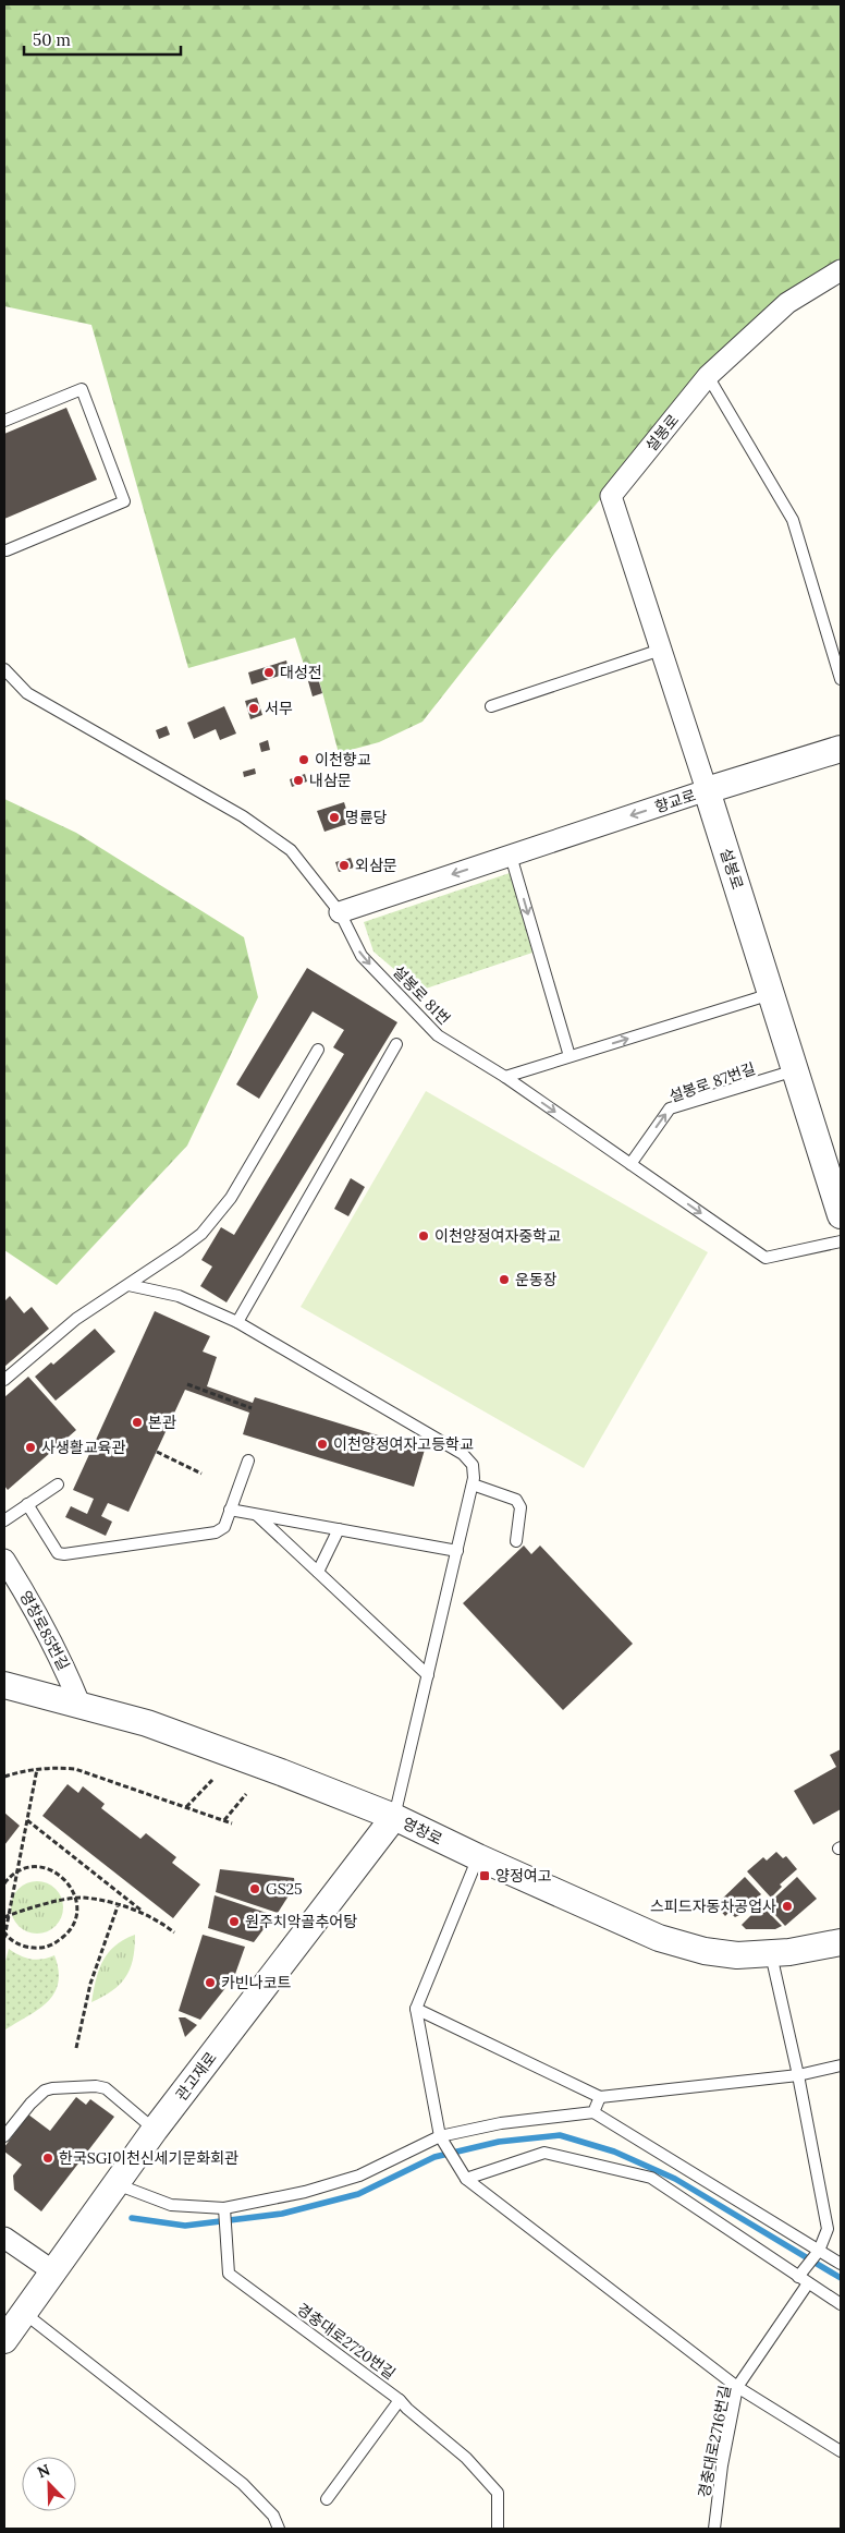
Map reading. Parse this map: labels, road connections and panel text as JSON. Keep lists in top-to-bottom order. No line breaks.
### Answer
{"streets":{"street":["설봉로","향교로","영창로85번길","영창로","관고재로"],"lane":["설봉로 81번","설봉로 87번길","경충대로2720번길","경충대로2716번길"]},"crossings":[["설봉로","향교로"],["설봉로","설봉로 87번길"],["향교로","설봉로 81번"],["설봉로 81번","설봉로 87번길"],["영창로85번길","영창로"],["영창로","관고재로"]],"one_way":["향교로","설봉로 81번"],"places":{"other":["대성전","서무","이천향교","내삼문","명륜당","외삼문","이천양정여자중학교","운동장","본관","이천양정여자고등학교","사생활교육관","GS25","스피드자동차공업사","원주치악골추어탕","카빈나코트","한국SGI이천신세기문화회관"],"transit":["양정여고"]},"scale_bar":"50 m","north":"top left"}
